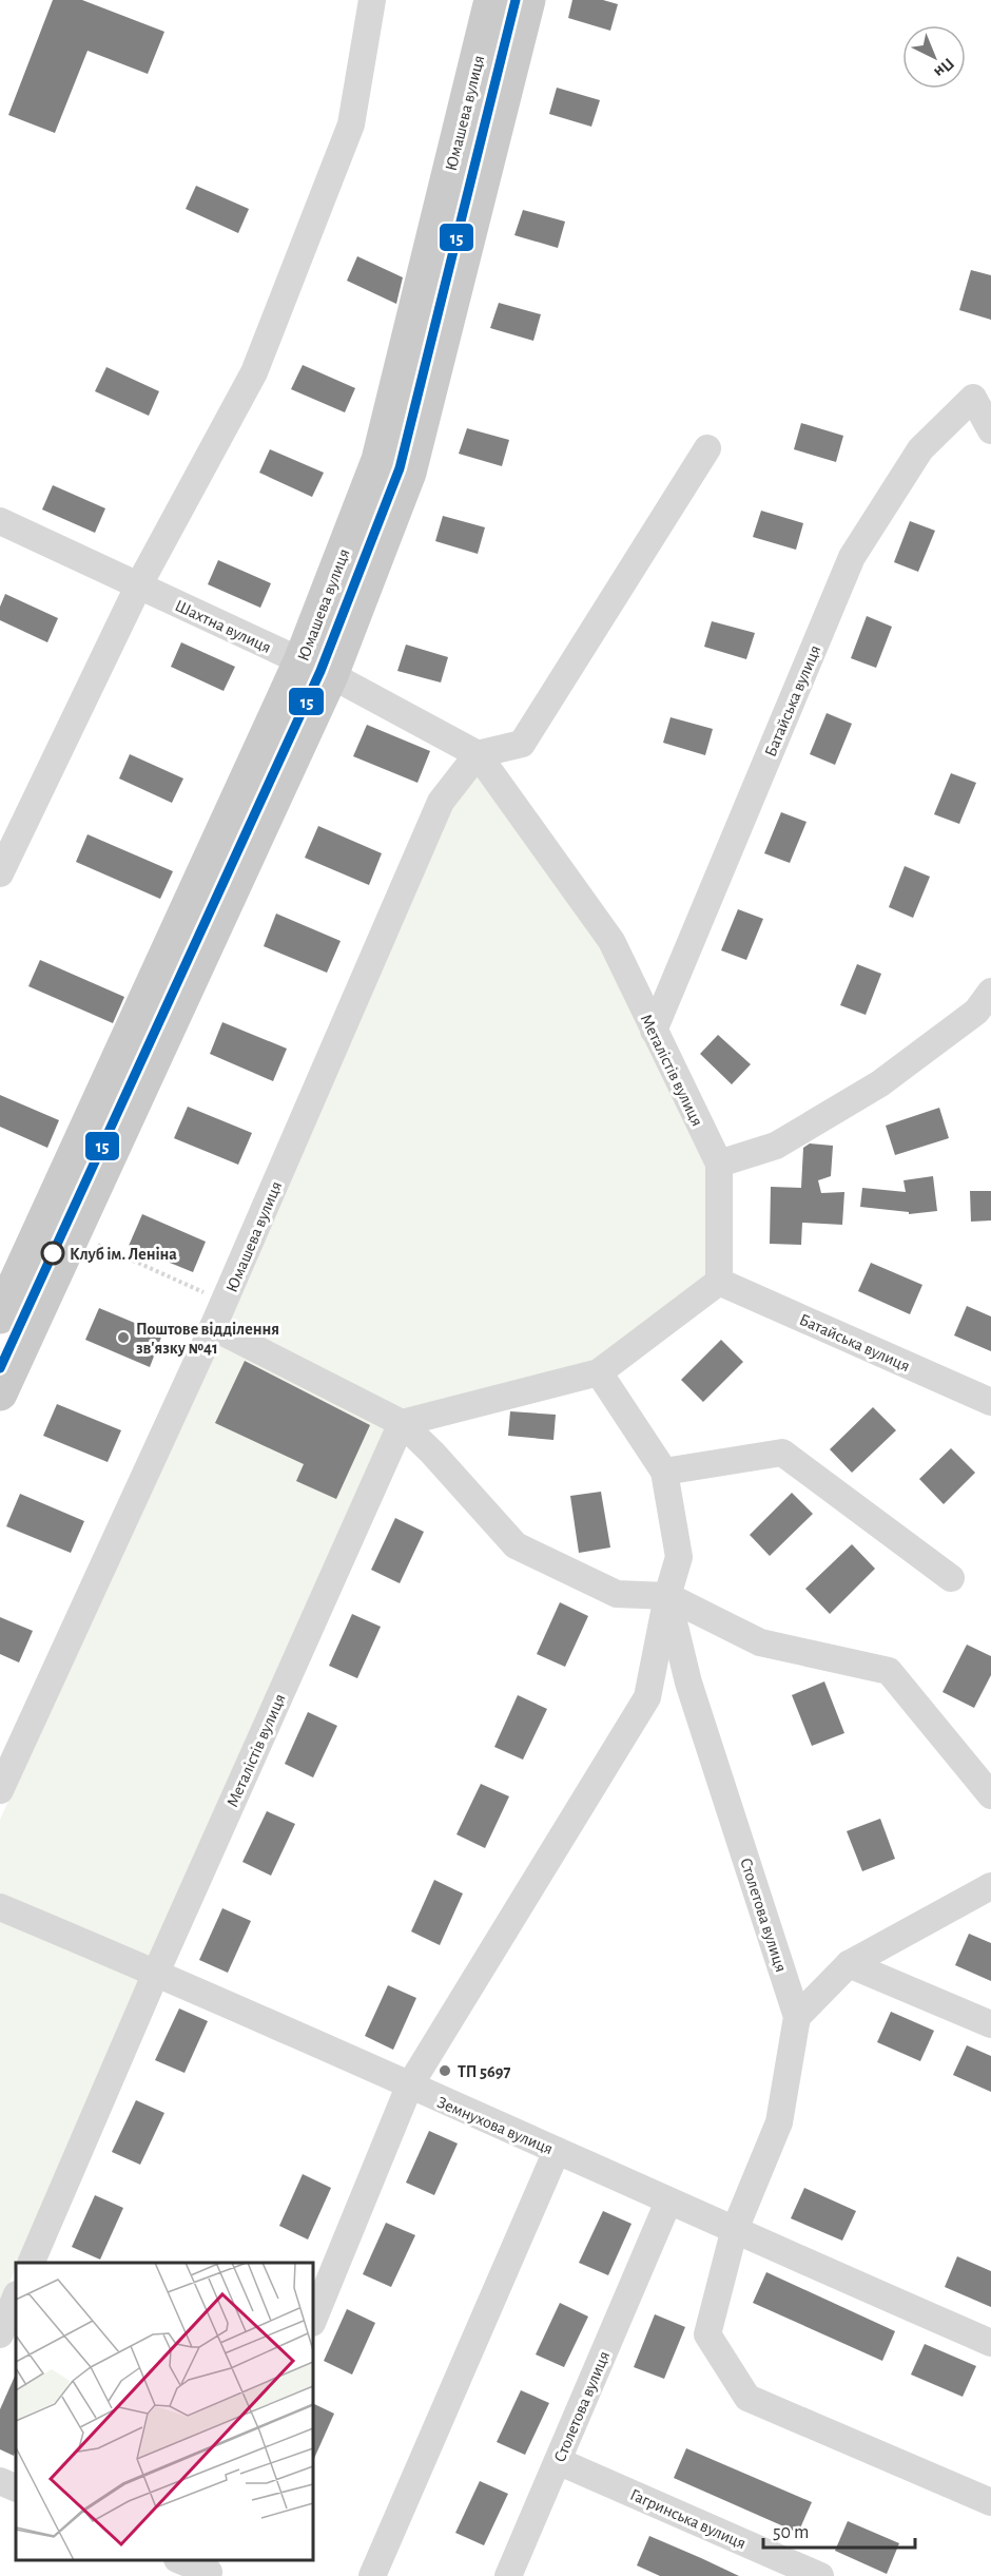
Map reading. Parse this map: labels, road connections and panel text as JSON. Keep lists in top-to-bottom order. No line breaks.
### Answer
{"streets":{"main road":["Юмашева вулиця"],"street":["Шахтна вулиця","Батайська вулиця","Металістів вулиця","Столетова вулиця","Земнухова вулиця","Гагринська вулиця"]},"crossings":[["Юмашева вулиця","Шахтна вулиця"],["Юмашева вулиця","Металістів вулиця"],["Шахтна вулиця","Металістів вулиця"],["Батайська вулиця","Металістів вулиця"],["Металістів вулиця","Земнухова вулиця"],["Столетова вулиця","Земнухова вулиця"],["Столетова вулиця","Гагринська вулиця"]],"places":["Клуб ім. Леніна","Поштове відділення зв'язку №41","ТП 5697"],"lines":["transit line 15"],"scale_bar":"50 m","north":"bottom right"}
